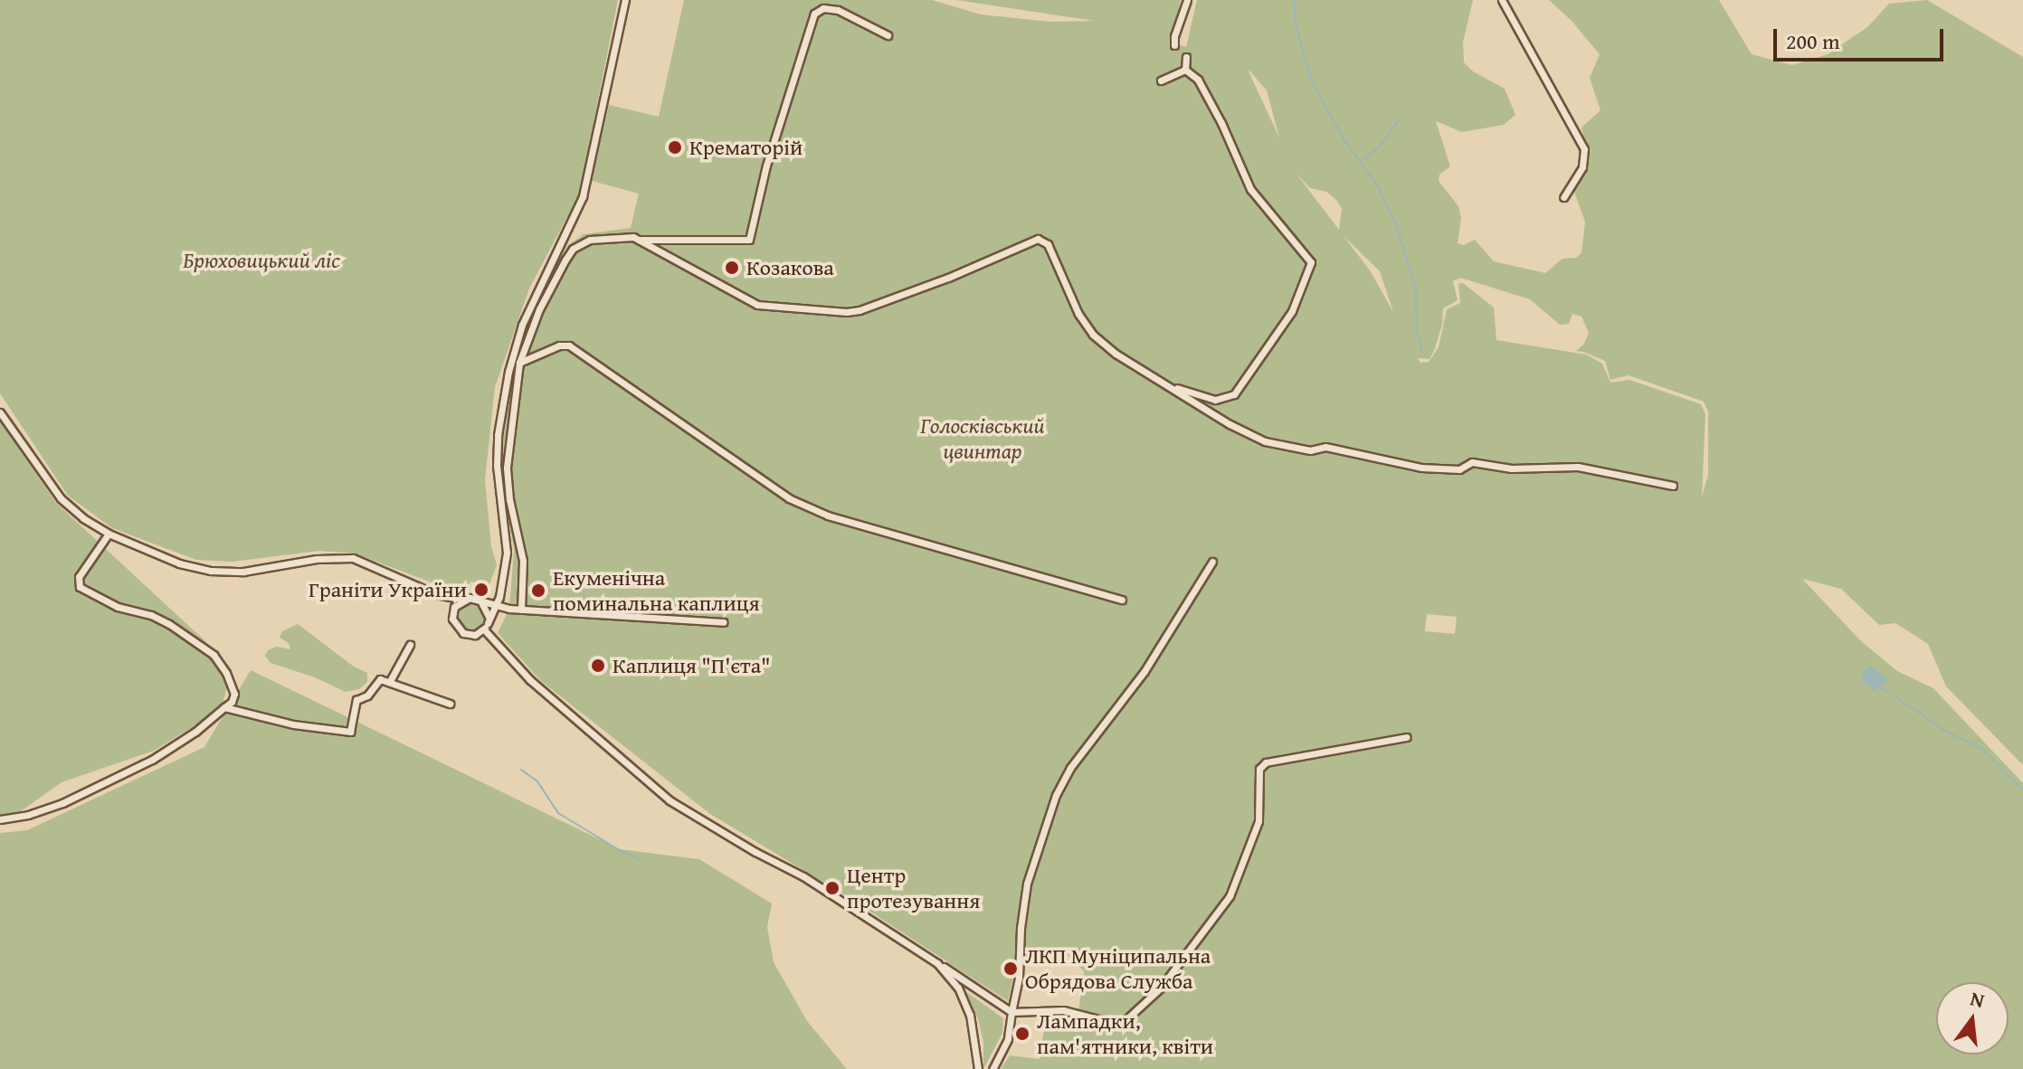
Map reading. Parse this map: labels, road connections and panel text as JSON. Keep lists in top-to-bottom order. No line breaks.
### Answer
{"parks":["Брюховицький ліс","Голосківський цвинтар"],"places":["Крематорій","Козакова","Граніти України","Екуменічна поминальна каплиця","Каплиця \"П'єта\"","Центр протезування","ЛКП Муніципальна Обрядова Служба","Лампадки, пам'ятники, квіти"],"scale_bar":"200 m","north":"top"}
